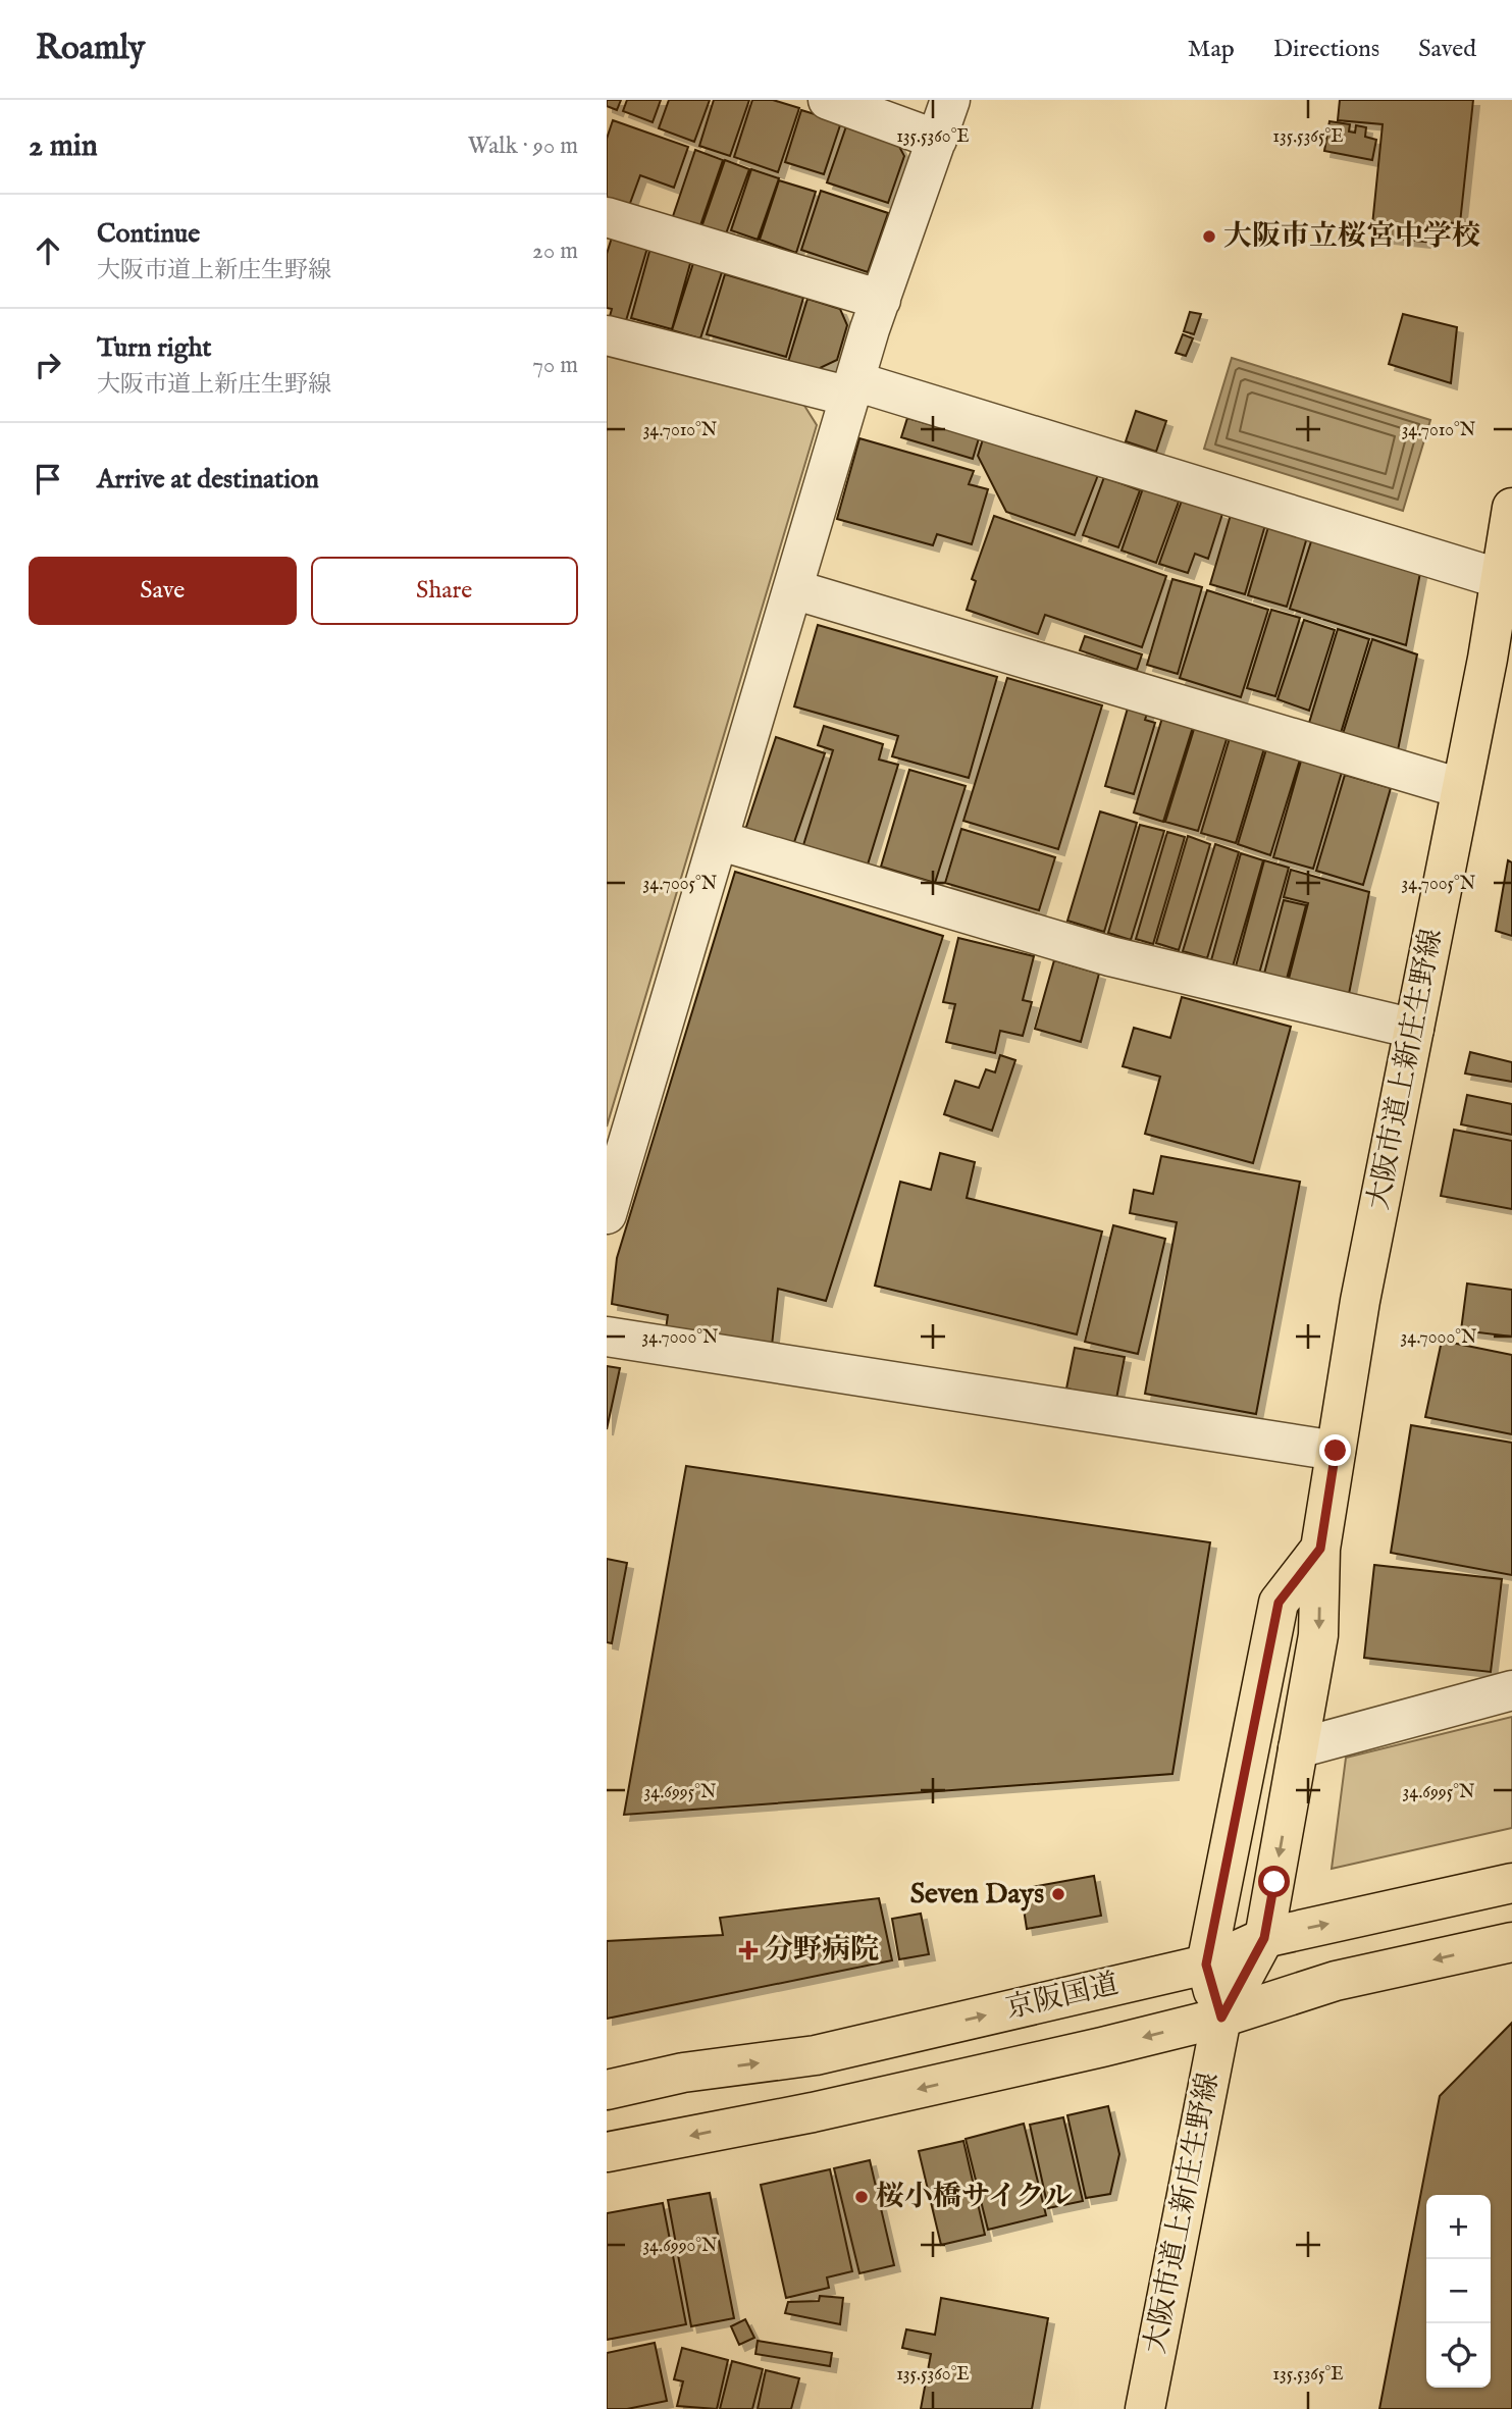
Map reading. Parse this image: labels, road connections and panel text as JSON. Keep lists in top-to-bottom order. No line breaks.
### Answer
{"streets":{"main road":["大阪市道上新庄生野線","京阪国道"]},"crossings":[["大阪市道上新庄生野線","京阪国道"]],"places":{"other":["大阪市立桜宮中学校","Seven Days","桜小橋サイクル"],"health":["分野病院"]},"page":{"header":"Roamly","nav":["Map","Directions","Saved"],"heading":["2 min","Walk · 90 m"],"list":[["Continue","大阪市道上新庄生野線","20 m"],["Turn right","大阪市道上新庄生野線","70 m"],"Arrive at destination"],"buttons":["Save","Share"],"map_buttons":["+","−"]},"coordinates":["135.5360°E","135.5365°E","34.7010°N","34.7005°N","34.7000°N","34.6995°N","34.6990°N"]}
